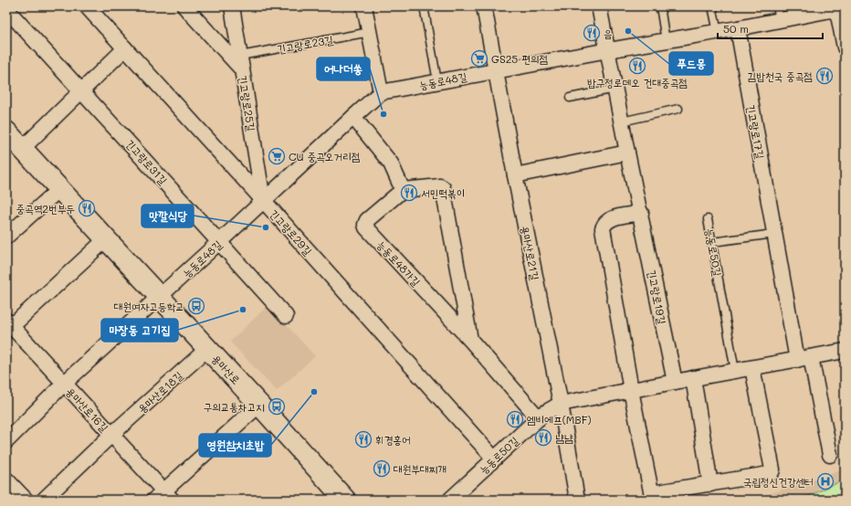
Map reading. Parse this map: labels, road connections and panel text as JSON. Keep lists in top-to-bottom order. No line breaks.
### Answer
{"streets":{"main road":["용마산로"],"street":["능동로48길","긴고랑로25길","긴고랑로17길","긴고랑로31길","긴고랑로29길","능동로50길","용마산로21길","능동로48가길","긴고랑로19길","용마산로18길","용마산로16길"],"lane":["긴고랑로23길"]},"crossings":[["긴고랑로23길","긴고랑로25길"],["능동로48길","긴고랑로25길"],["능동로48길","긴고랑로17길"],["능동로48길","긴고랑로31길"],["능동로48길","긴고랑로29길"],["능동로48길","용마산로21길"],["능동로48길","긴고랑로19길"],["능동로48길","용마산로"],["능동로48길","용마산로16길"],["긴고랑로25길","긴고랑로29길"],["긴고랑로17길","능동로50길"],["긴고랑로29길","능동로50길"],["능동로50길","용마산로21길"],["능동로50길","능동로48가길"],["능동로50길","긴고랑로19길"],["용마산로","용마산로18길"],["용마산로","용마산로16길"],["용마산로18길","용마산로16길"]],"places":{"other":["푸드몽","어나더쏭","맛깔식당","마장동 고기집","영원참치초밥"],"restaurant":["음","밥구정로데오 건대중곡점","김밥천국 중곡점","서민떡볶이","중곡역2번부두","엠비에프(MBF)","냠냠","휘경홍어","대원부대찌개"],"supermarket":["GS25 편의점","CU 중곡오거리점"],"bus stop":["대원여자고등학교","구의교통차고지"],"hospital":["국립정신건강센터"]},"scale_bar":"50 m"}
